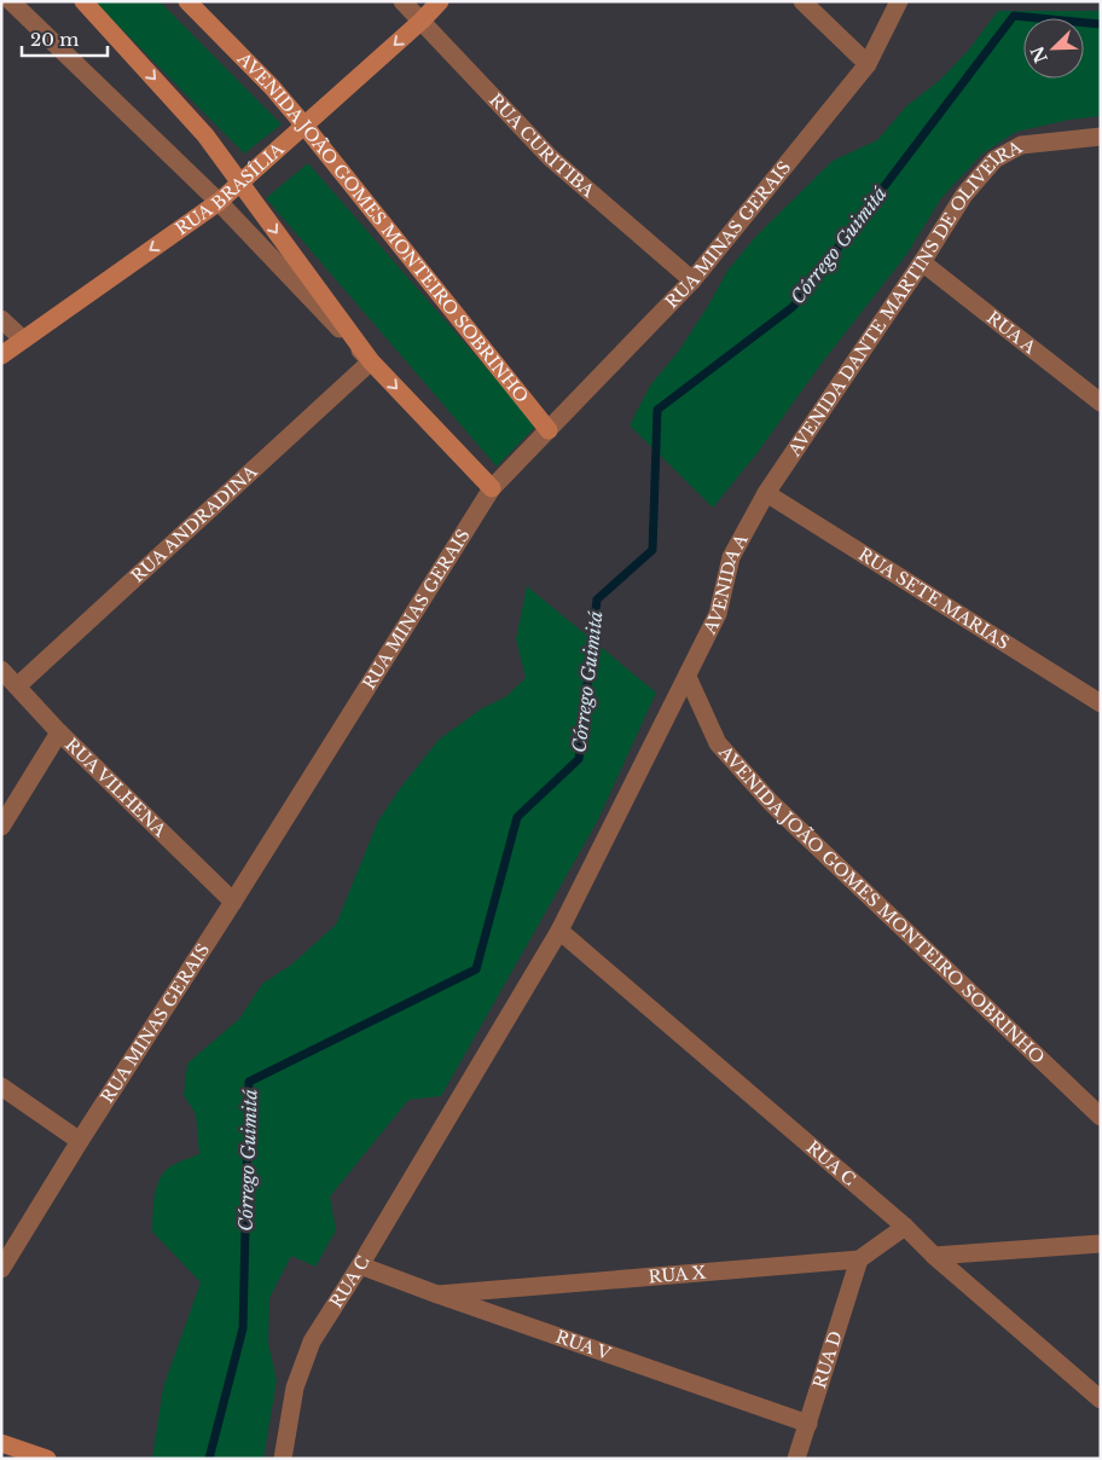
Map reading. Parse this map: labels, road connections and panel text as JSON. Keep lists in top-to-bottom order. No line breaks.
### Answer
{"streets":{"street":["RUA CURITIBA","RUA BRASÍLIA","AVENIDA JOÃO GOMES MONTEIRO SOBRINHO","RUA MINAS GERAIS","AVENIDA DANTE MARTINS DE OLIVEIRA","RUA A","RUA ANDRADINA","AVENIDA A","RUA SETE MARIAS","RUA VILHENA","RUA C","RUA X","RUA V","RUA D"]},"crossings":[["RUA CURITIBA","RUA BRASÍLIA"],["RUA CURITIBA","RUA MINAS GERAIS"],["RUA BRASÍLIA","AVENIDA JOÃO GOMES MONTEIRO SOBRINHO"],["AVENIDA JOÃO GOMES MONTEIRO SOBRINHO","RUA MINAS GERAIS"],["AVENIDA JOÃO GOMES MONTEIRO SOBRINHO","AVENIDA A"],["AVENIDA JOÃO GOMES MONTEIRO SOBRINHO","RUA C"],["RUA MINAS GERAIS","RUA VILHENA"],["AVENIDA DANTE MARTINS DE OLIVEIRA","RUA A"],["AVENIDA DANTE MARTINS DE OLIVEIRA","AVENIDA A"],["AVENIDA DANTE MARTINS DE OLIVEIRA","RUA SETE MARIAS"],["RUA ANDRADINA","RUA VILHENA"],["AVENIDA A","RUA SETE MARIAS"],["AVENIDA A","RUA C"],["RUA C","RUA V"],["RUA X","RUA V"],["RUA X","RUA D"],["RUA V","RUA D"]],"one_way":["RUA BRASÍLIA"],"water":["Córrego Guimitá"],"scale_bar":"20 m","north":"bottom left"}
